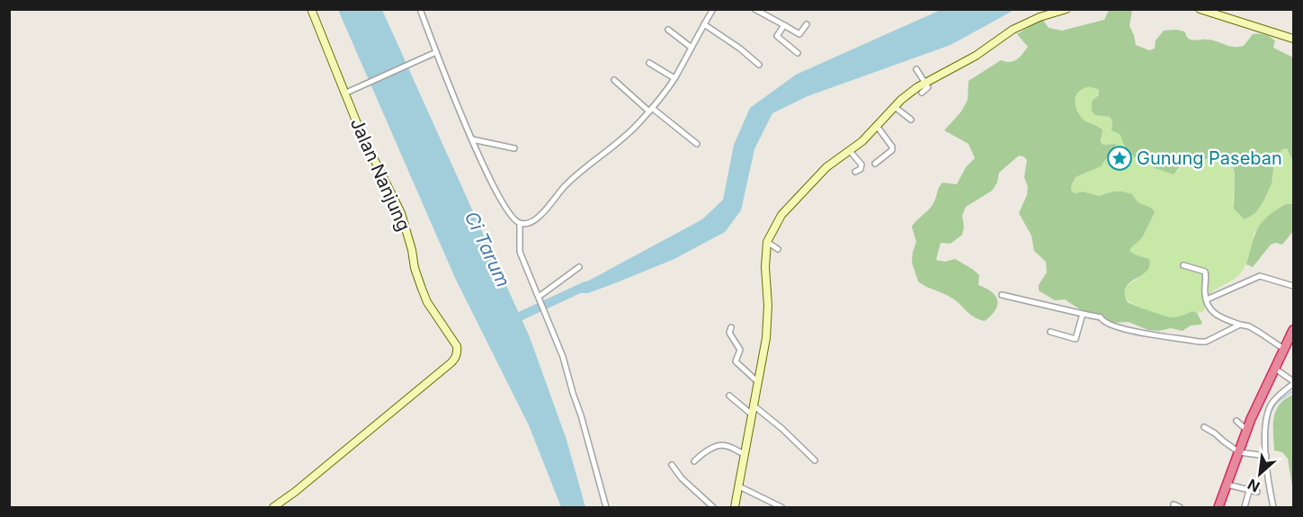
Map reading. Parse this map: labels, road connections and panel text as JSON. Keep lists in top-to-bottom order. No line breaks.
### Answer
{"streets":{"street":["Jalan Nanjung"]},"water":["Ci Tarum"],"places":{"place":["Gunung Paseban"]},"north":"bottom left"}
